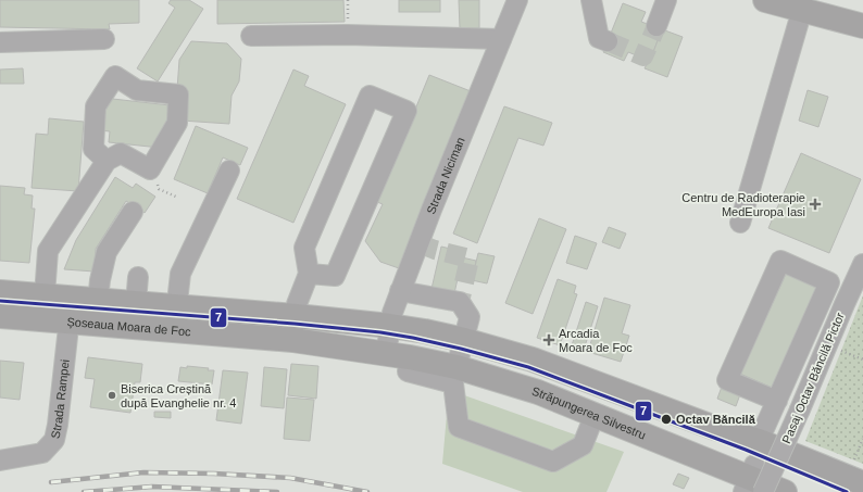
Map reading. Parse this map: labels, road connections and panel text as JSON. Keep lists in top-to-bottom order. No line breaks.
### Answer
{"streets":{"main road":["Șoseaua Moara de Foc","Străpungerea Silvestru"],"street":["Strada Niciman","Pasaj Octav Băncilă Pictor","Strada Rampei"]},"crossings":[["Strada Niciman","Șoseaua Moara de Foc"],["Strada Niciman","Străpungerea Silvestru"],["Șoseaua Moara de Foc","Strada Rampei"],["Șoseaua Moara de Foc","Străpungerea Silvestru"],["Pasaj Octav Băncilă Pictor","Străpungerea Silvestru"]],"places":{"health":["Centru de Radioterapie MedEuropa Iasi","Arcadia Moara de Foc"],"other":["Biserica Creștină după Evanghelie nr. 4","Octav Băncilă"]},"lines":["transit line 7"]}
